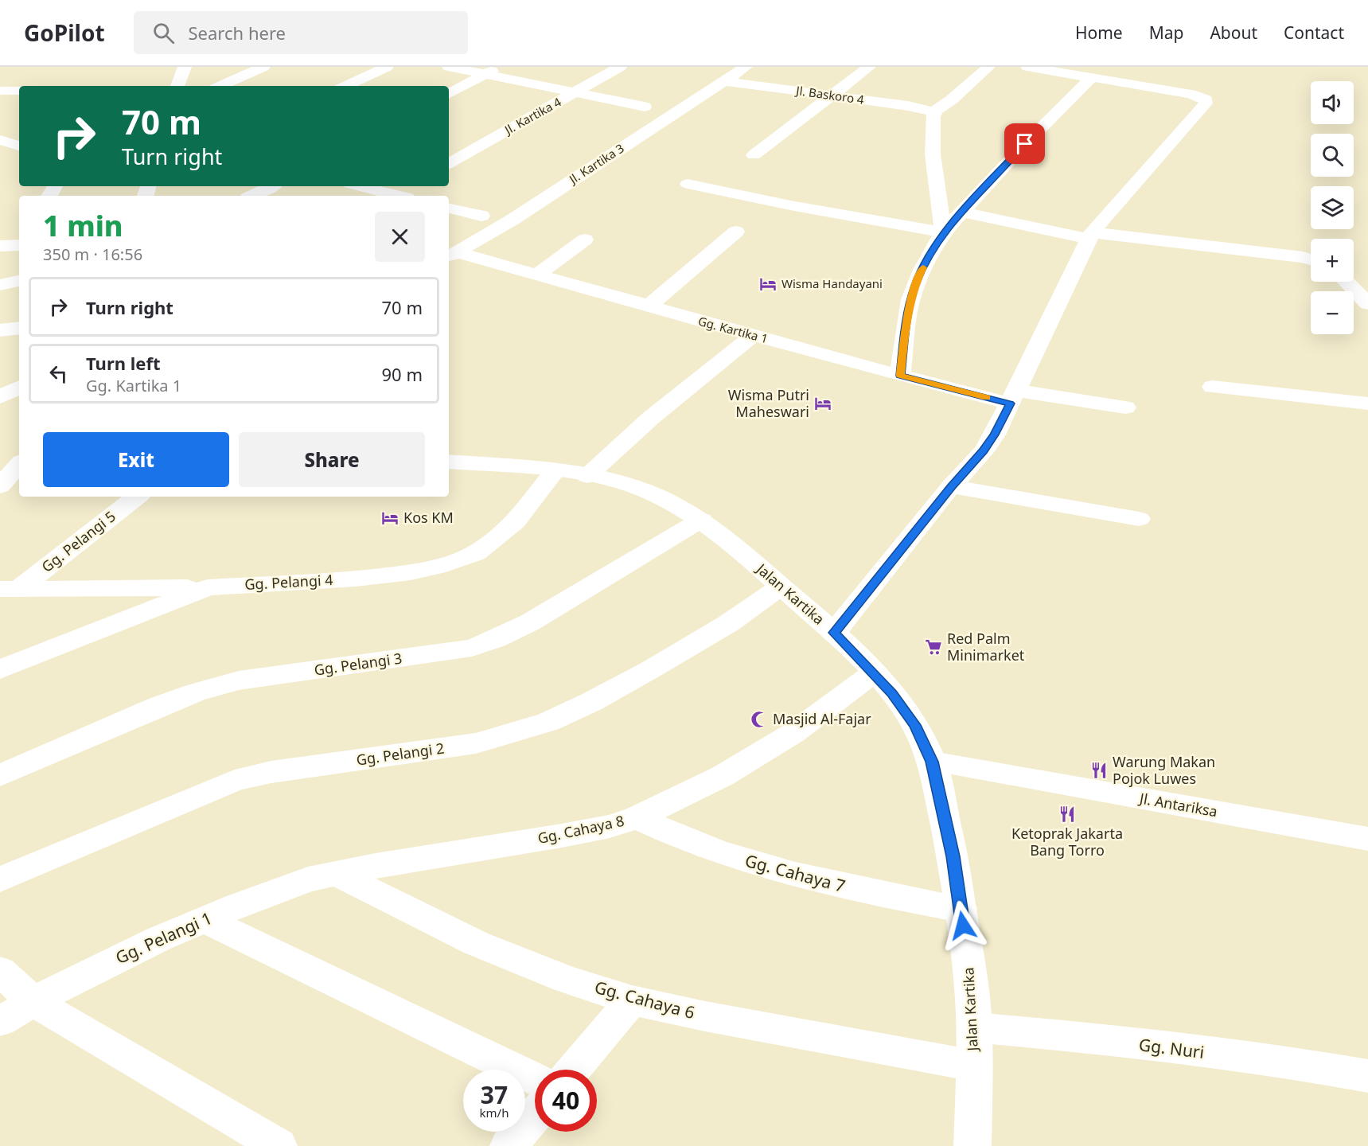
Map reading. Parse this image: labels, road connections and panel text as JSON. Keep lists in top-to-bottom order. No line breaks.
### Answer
{"streets":{"street":["Jl. Baskoro 4","Jl. Kartika 4","Jl. Kartika 3","Gg. Kartika 1","Gg. Pelangi 5","Gg. Pelangi 4","Jalan Kartika","Gg. Pelangi 3","Gg. Pelangi 2","Jl. Antariksa","Gg. Cahaya 8","Gg. Cahaya 7","Gg. Pelangi 1","Gg. Cahaya 6","Gg. Nuri"]},"crossings":[["Jl. Baskoro 4","Jl. Kartika 3"],["Jl. Kartika 3","Gg. Kartika 1"],["Gg. Pelangi 4","Jalan Kartika"],["Jalan Kartika","Gg. Pelangi 3"],["Jalan Kartika","Gg. Pelangi 2"],["Jalan Kartika","Jl. Antariksa"],["Jalan Kartika","Gg. Cahaya 8"],["Jalan Kartika","Gg. Cahaya 7"],["Jalan Kartika","Gg. Cahaya 6"],["Jalan Kartika","Gg. Nuri"],["Gg. Cahaya 8","Gg. Cahaya 7"],["Gg. Cahaya 8","Gg. Pelangi 1"],["Gg. Cahaya 8","Gg. Cahaya 6"],["Gg. Pelangi 1","Gg. Cahaya 6"]],"places":{"hotel":["Wisma Handayani","Wisma Putri Maheswari","Kos KM"],"supermarket":["Red Palm Minimarket"],"mosque":["Masjid Al-Fajar"],"restaurant":["Warung Makan Pojok Luwes","Ketoprak Jakarta Bang Torro"]},"page":{"header":"GoPilot","search":"Search here","nav":["Home","Map","About","Contact"],"map_buttons":["+","−"],"turn":["70 m","Turn right"],"heading":["1 min","350 m · 16:56"],"list":[{"name":"Turn right","value":"70 m"},{"name":"Turn left","note":"Gg. Kartika 1","value":"90 m"}],"buttons":["Exit","Share"],"speed":"37 km/h","limit":"40"}}
